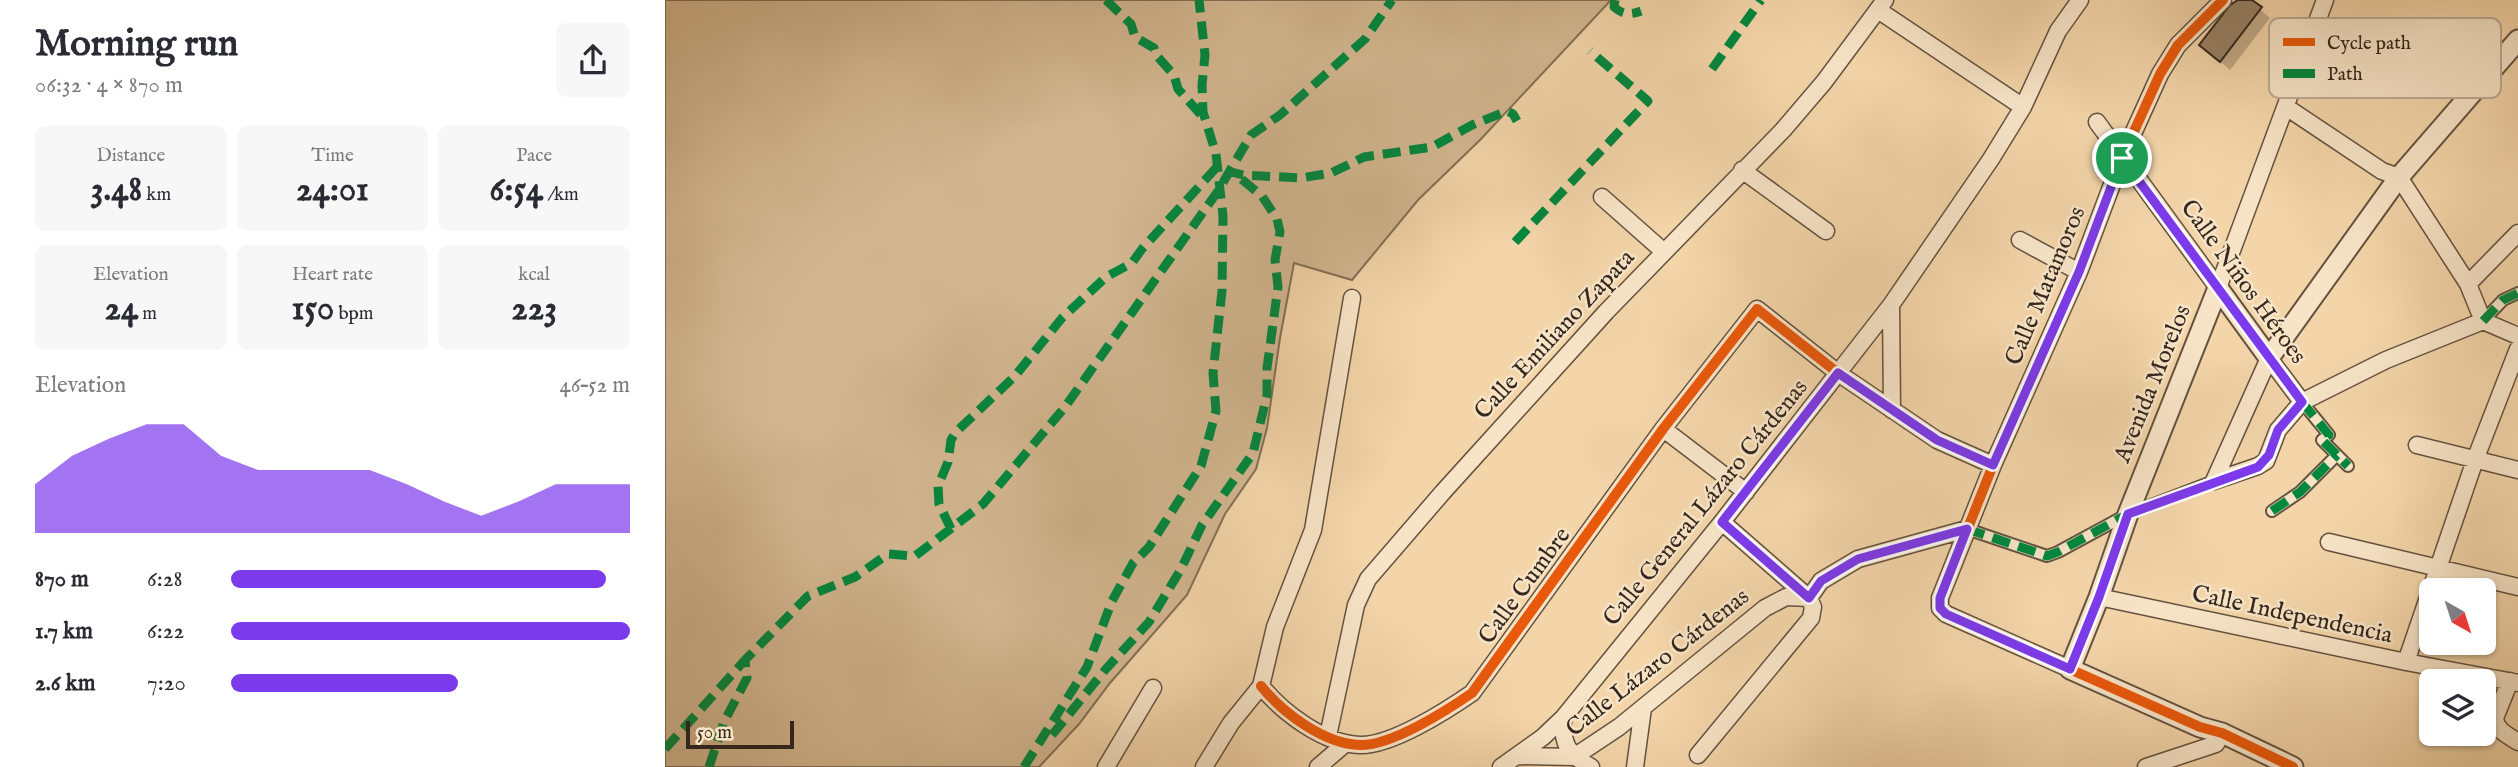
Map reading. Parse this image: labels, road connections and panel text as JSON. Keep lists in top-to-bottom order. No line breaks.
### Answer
{"streets":{"street":["Calle Niños Héroes","Calle Matamoros","Calle Emiliano Zapata","Avenida Morelos","Calle General Lázaro Cárdenas","Calle Cumbre","Calle Independencia","Calle Lázaro Cárdenas"]},"crossings":[["Calle Niños Héroes","Calle Matamoros"],["Calle Niños Héroes","Avenida Morelos"],["Calle Matamoros","Avenida Morelos"],["Calle Emiliano Zapata","Calle Cumbre"],["Avenida Morelos","Calle Independencia"],["Calle General Lázaro Cárdenas","Calle Cumbre"],["Calle General Lázaro Cárdenas","Calle Lázaro Cárdenas"]],"legend":["Cycle path","Path"],"scale_bar":"50 m","north":"bottom right","page":{"heading":["Morning run","06:32 · 4 × 870 m"],"stats":[["Distance","3.48 km"],["Time","24:01"],["Pace","6:54 /km"],["Elevation","24 m"],["Heart rate","150 bpm"],["kcal","223"]],"chart":["Elevation","46–52 m"],"list":[{"name":"870 m","note":"6:28"},{"name":"1.7 km","note":"6:22"},{"name":"2.6 km","note":"7:20"}],"scale":"50 m"}}
